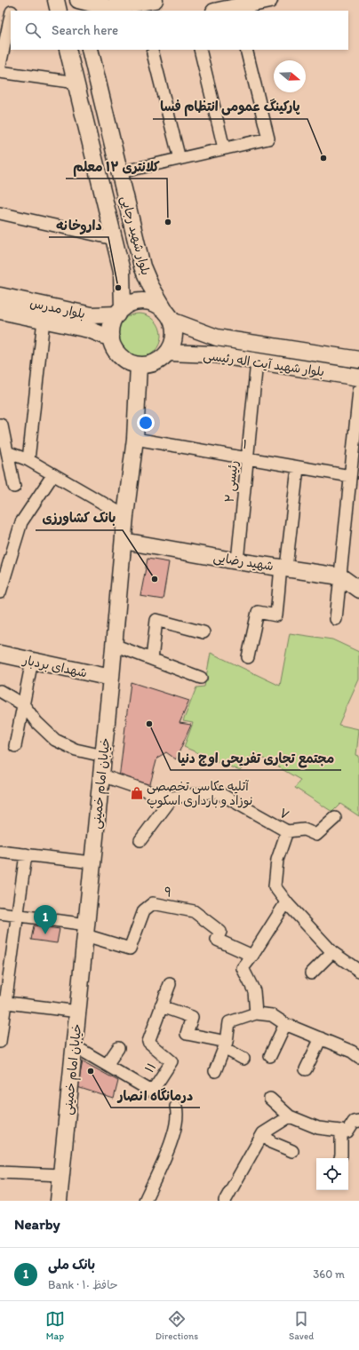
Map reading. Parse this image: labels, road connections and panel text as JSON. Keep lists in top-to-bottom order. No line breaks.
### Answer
{"streets":{"main road":["بلوار شهید رجایی","بلوار مدرس","بلوار شهید آیت اله رئیسی","شهید رضایی","شهدای بردبار","خیابان امام خمینی"],"street":["۱","رئیسی ۲","۷","۹","۱۱"]},"crossings":[["بلوار شهید رجایی","بلوار مدرس"],["بلوار شهید رجایی","بلوار شهید آیت اله رئیسی"],["بلوار شهید رجایی","خیابان امام خمینی"],["بلوار مدرس","بلوار شهید آیت اله رئیسی"],["بلوار مدرس","خیابان امام خمینی"],["بلوار شهید آیت اله رئیسی","رئیسی ۲"],["بلوار شهید آیت اله رئیسی","خیابان امام خمینی"],["۱","رئیسی ۲"],["۱","خیابان امام خمینی"],["رئیسی ۲","شهید رضایی"],["شهید رضایی","خیابان امام خمینی"],["شهدای بردبار","خیابان امام خمینی"],["خیابان امام خمینی","۷"],["خیابان امام خمینی","۹"],["خیابان امام خمینی","۱۱"]],"places":{"other":["پارکینگ عمومی انتظام فسا","کلانتری ۱۲ معلم","داروخانه","بانک کشاورزی","مجتمع تجاری تفریحی اوج دنیا","درمانگاه انصار"],"shop":["آتلیه عکاسی تخصصی نوزاد و بارداری اسکوپ"]},"north":"right","page":{"search":"Search here","pins":"1","heading":"Nearby","list":[{"mark":"1","name":"بانک ملی","note":"Bank · حافظ ۱۰","value":"360 m"}],"nav":["Map","Directions","Saved"]}}
